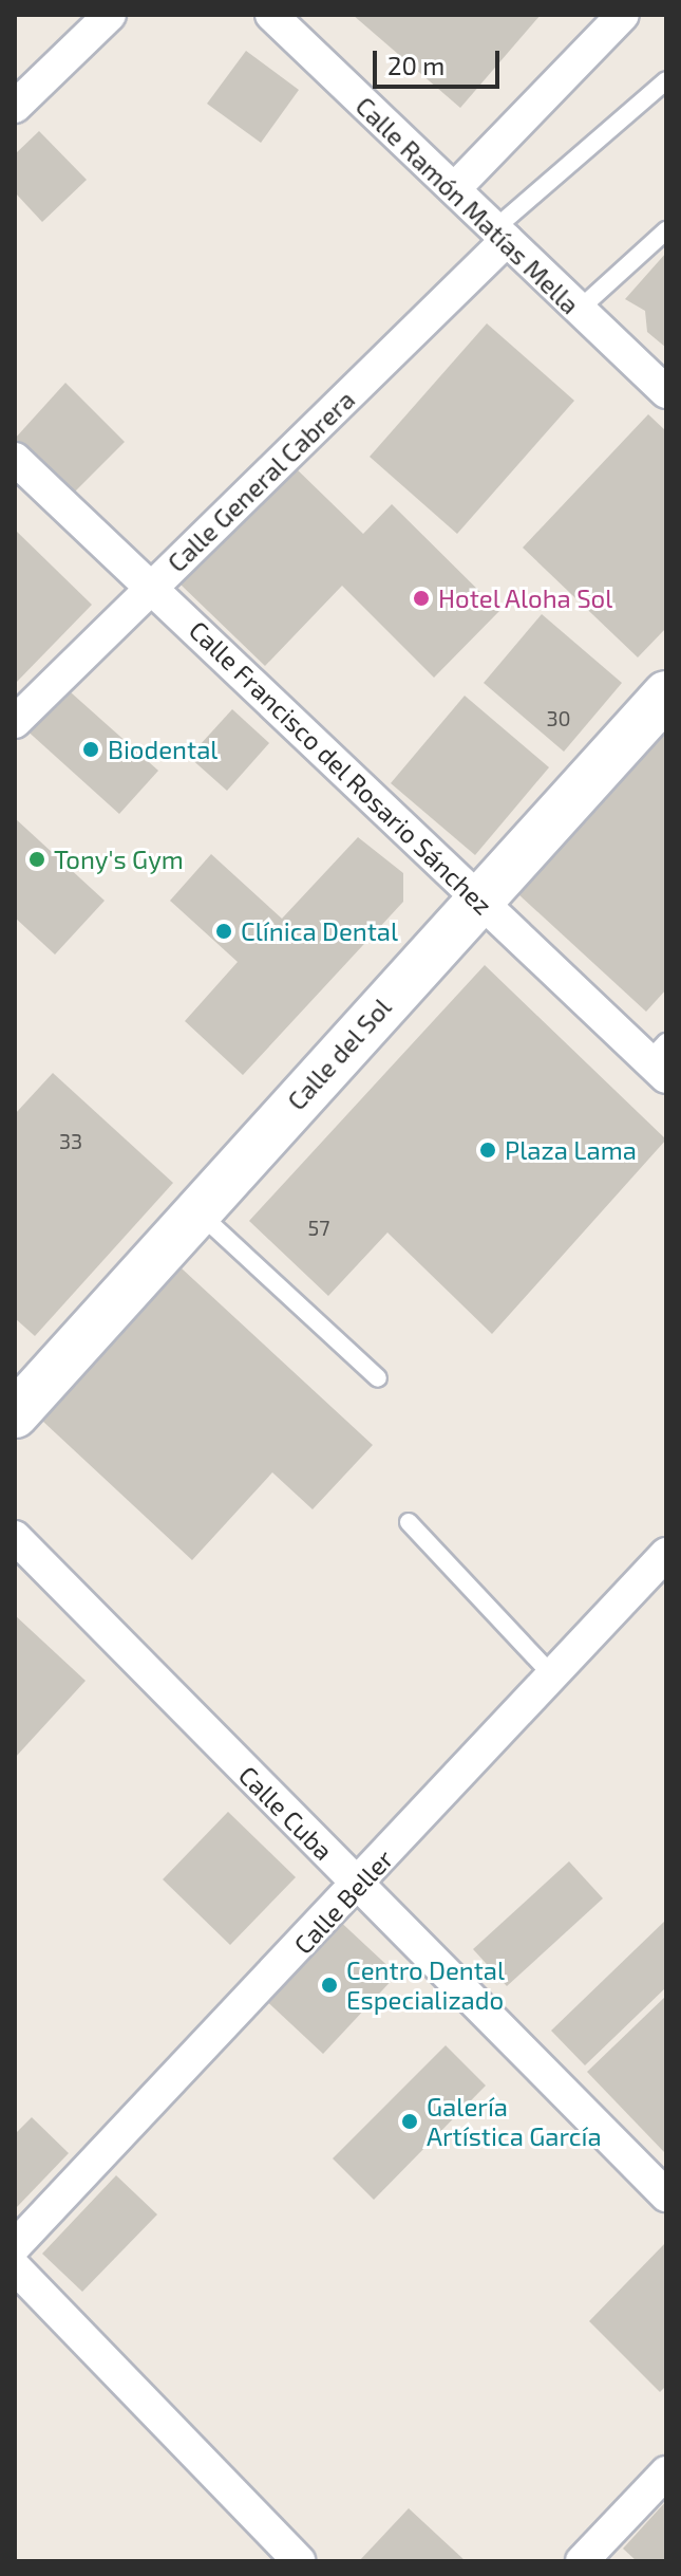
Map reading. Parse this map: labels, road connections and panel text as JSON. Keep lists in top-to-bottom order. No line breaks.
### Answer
{"streets":{"main road":["Calle del Sol"],"street":["Calle Ramón Matías Mella","Calle General Cabrera","Calle Francisco del Rosario Sánchez","Calle Cuba","Calle Beller"]},"crossings":[["Calle Ramón Matías Mella","Calle General Cabrera"],["Calle General Cabrera","Calle Francisco del Rosario Sánchez"],["Calle Francisco del Rosario Sánchez","Calle del Sol"],["Calle Cuba","Calle Beller"]],"places":["Hotel Aloha Sol","Biodental","Tony's Gym","Clínica Dental","Plaza Lama","Centro Dental Especializado","Galería Artística García"],"house_numbers":["30","33","57"],"scale_bar":"20 m"}
